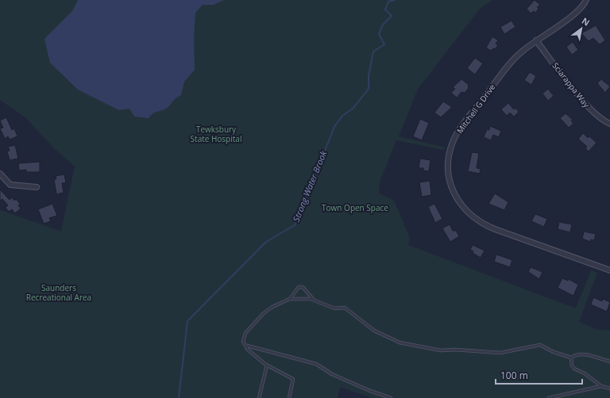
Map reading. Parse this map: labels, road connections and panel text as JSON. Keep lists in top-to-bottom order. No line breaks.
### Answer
{"streets":{"street":["Sciarappa Way","Mitchell G Drive"]},"crossings":[["Sciarappa Way","Mitchell G Drive"]],"water":["Strong Water Brook"],"parks":["Tewksbury State Hospital","Town Open Space","Saunders Recreational Area"],"scale_bar":"100 m","north":"top right"}
